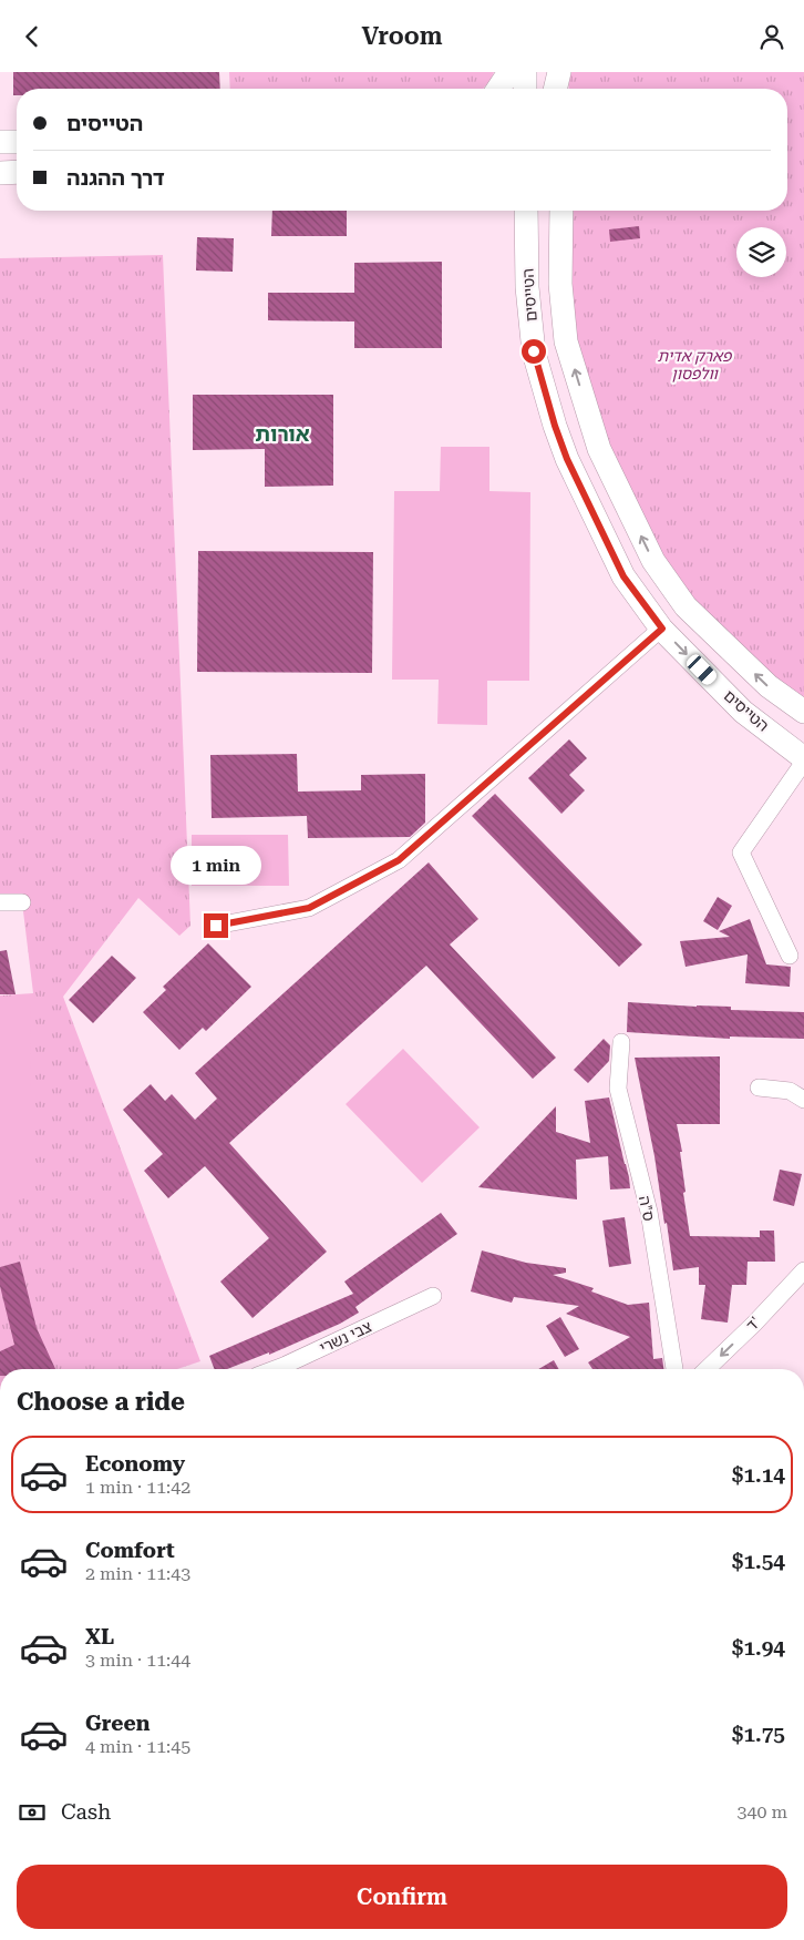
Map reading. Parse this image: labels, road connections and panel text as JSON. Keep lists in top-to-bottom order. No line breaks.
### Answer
{"streets":{"main road":["הטייסים"],"street":["ס\"ה","ד'","צבי נשרי"]},"one_way":["ד'"],"districts":["אורות"],"parks":["פארק אדית וולפסון"],"page":{"header":"Vroom","banner":["הטייסים","דרך ההגנה"],"bubble":"1 min","heading":"Choose a ride","list":[{"name":"Economy","note":"1 min · 11:42","value":"$1.14"},{"name":"Comfort","note":"2 min · 11:43","value":"$1.54"},{"name":"XL","note":"3 min · 11:44","value":"$1.94"},{"name":"Green","note":"4 min · 11:45","value":"$1.75"}],"pay":["Cash","340 m"],"buttons":"Confirm"}}
